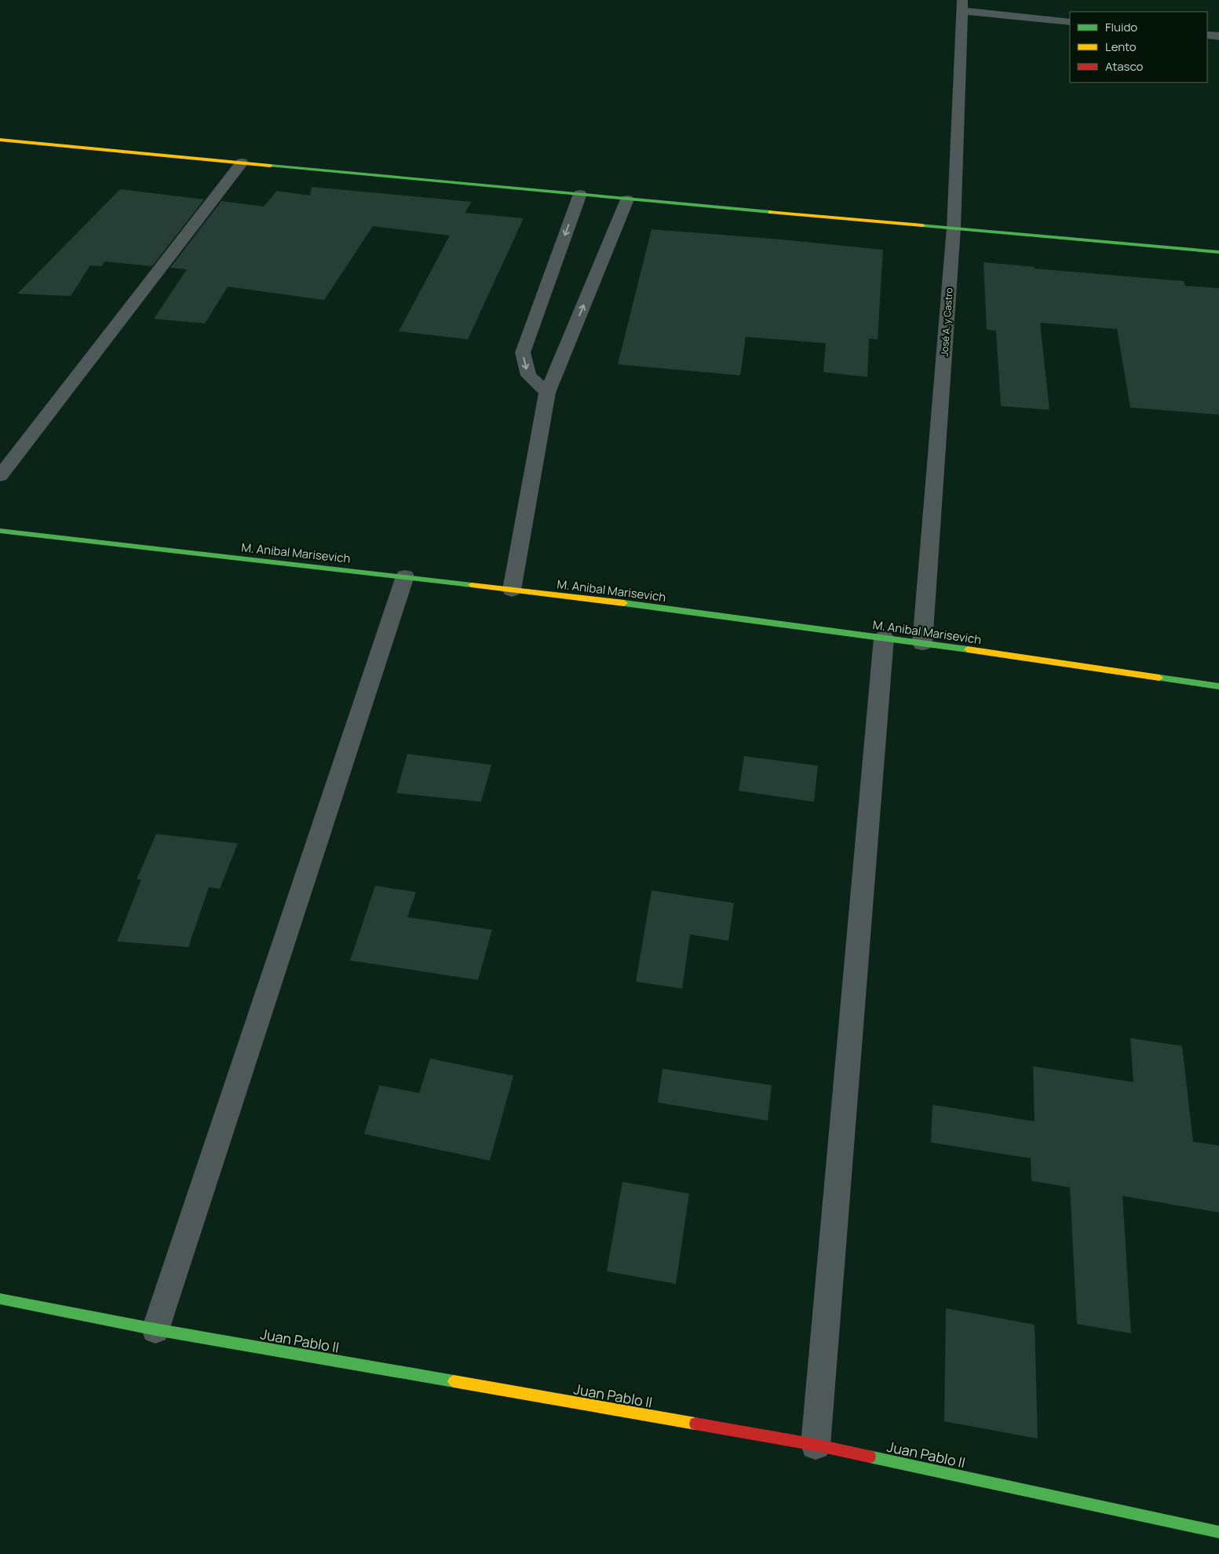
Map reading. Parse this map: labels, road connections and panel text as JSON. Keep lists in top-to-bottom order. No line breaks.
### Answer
{"streets":{"street":["José A. y Castro","M. Anibal Marisevich","Juan Pablo II"]},"crossings":[["José A. y Castro","M. Anibal Marisevich"]],"legend":["Fluido","Lento","Atasco"]}
